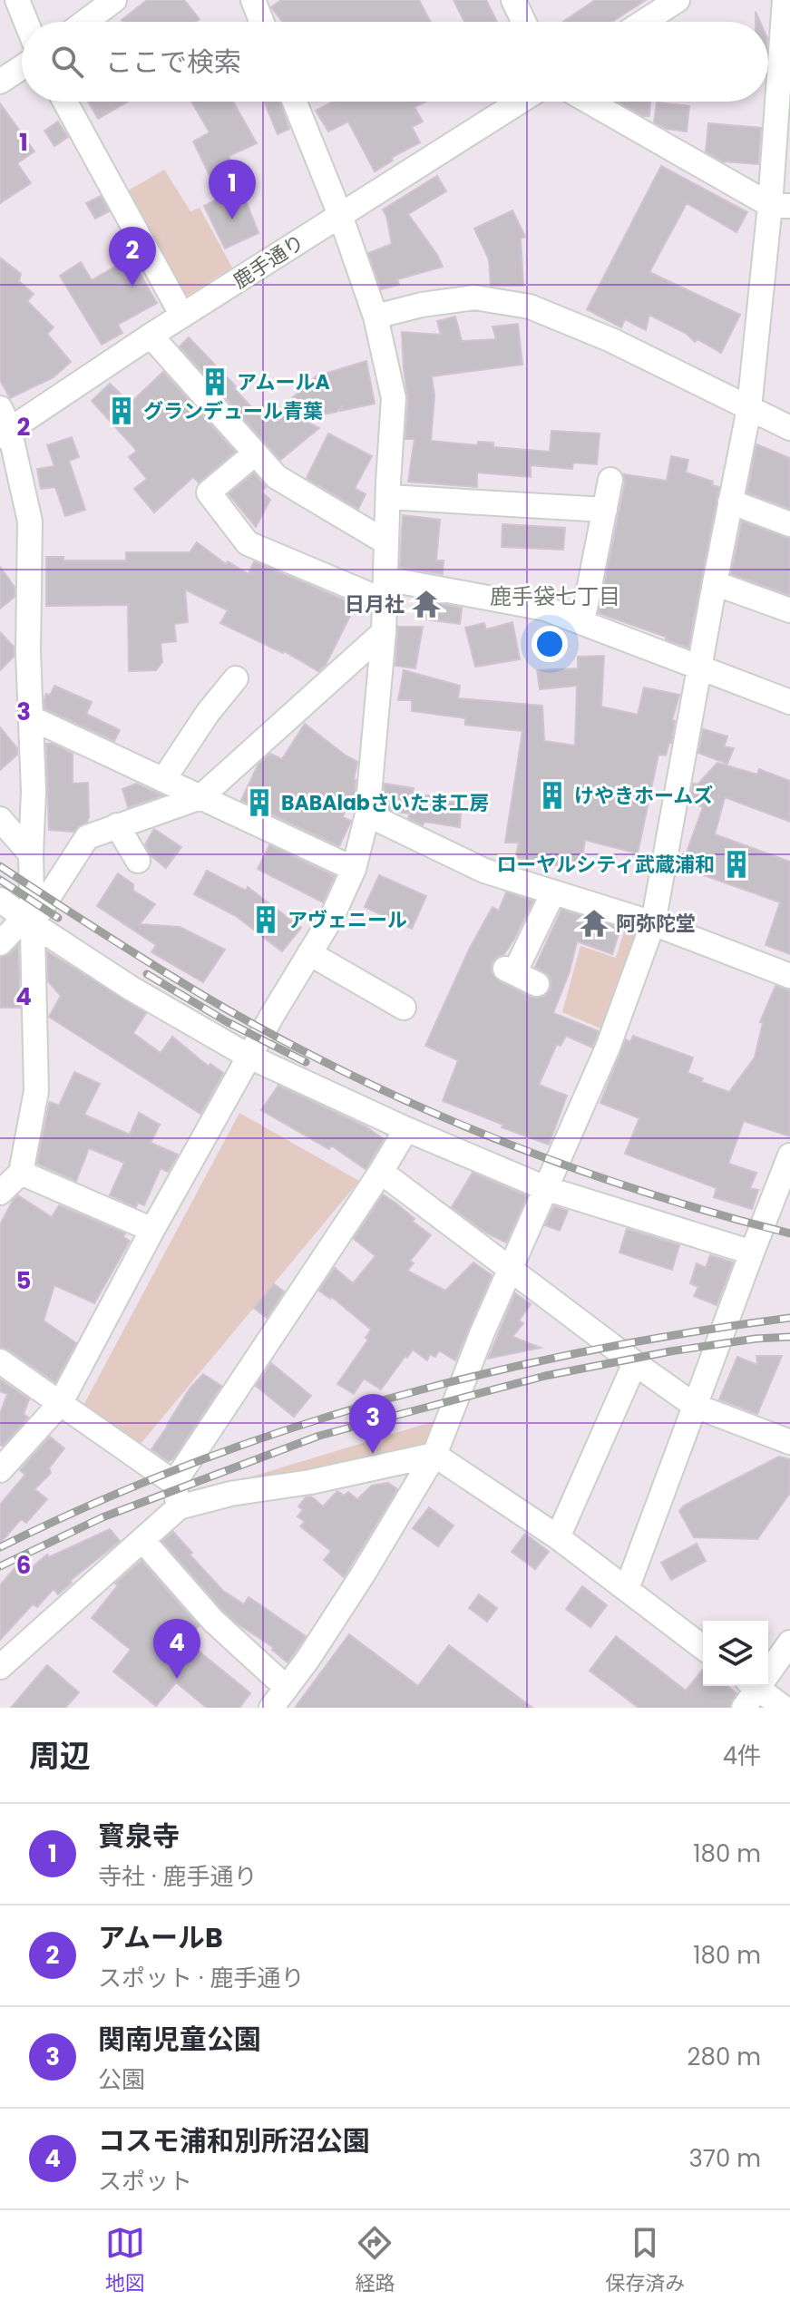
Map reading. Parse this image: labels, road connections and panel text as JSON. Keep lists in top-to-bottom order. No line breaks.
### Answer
{"streets":{"street":["鹿手通り"]},"districts":["鹿手袋七丁目"],"places":{"building":["アムールA","グランデュール青葉","けやきホームズ","BABAlabさいたま工房","ローヤルシティ武蔵浦和","アヴェニール"],"temple":["日月社","阿弥陀堂"]},"page":{"search":"ここで検索","pins":["1","2","3","4"],"heading":["周辺","4件"],"list":[{"mark":"1","name":"寳泉寺","note":"寺社 · 鹿手通り","value":"180 m"},{"mark":"2","name":"アムールB","note":"スポット · 鹿手通り","value":"180 m"},{"mark":"3","name":"関南児童公園","note":"公園","value":"280 m"},{"mark":"4","name":"コスモ浦和別所沼公園","note":"スポット","value":"370 m"}],"nav":["地図","経路","保存済み"]},"grid":{"rows":["1","2","3","4","5","6"]}}
